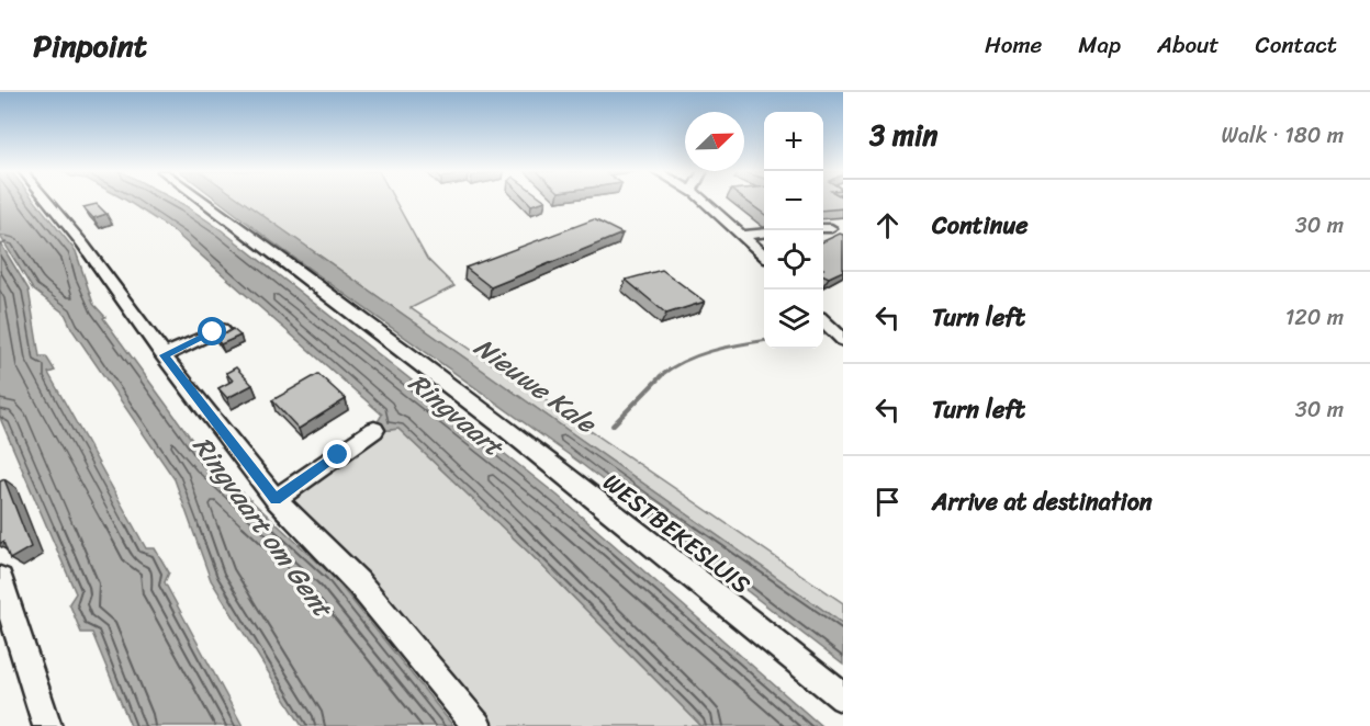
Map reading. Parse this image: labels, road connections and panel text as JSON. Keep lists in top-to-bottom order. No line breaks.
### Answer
{"streets":{"street":["WESTBEKESLUIS"]},"water":["Nieuwe Kale","Ringvaart","Ringvaart om Gent"],"north":"top right","page":{"header":"Pinpoint","nav":["Home","Map","About","Contact"],"heading":["3 min","Walk · 180 m"],"map_buttons":["+","−"],"list":[["Continue","30 m"],["Turn left","120 m"],["Turn left","30 m"],"Arrive at destination"]}}
